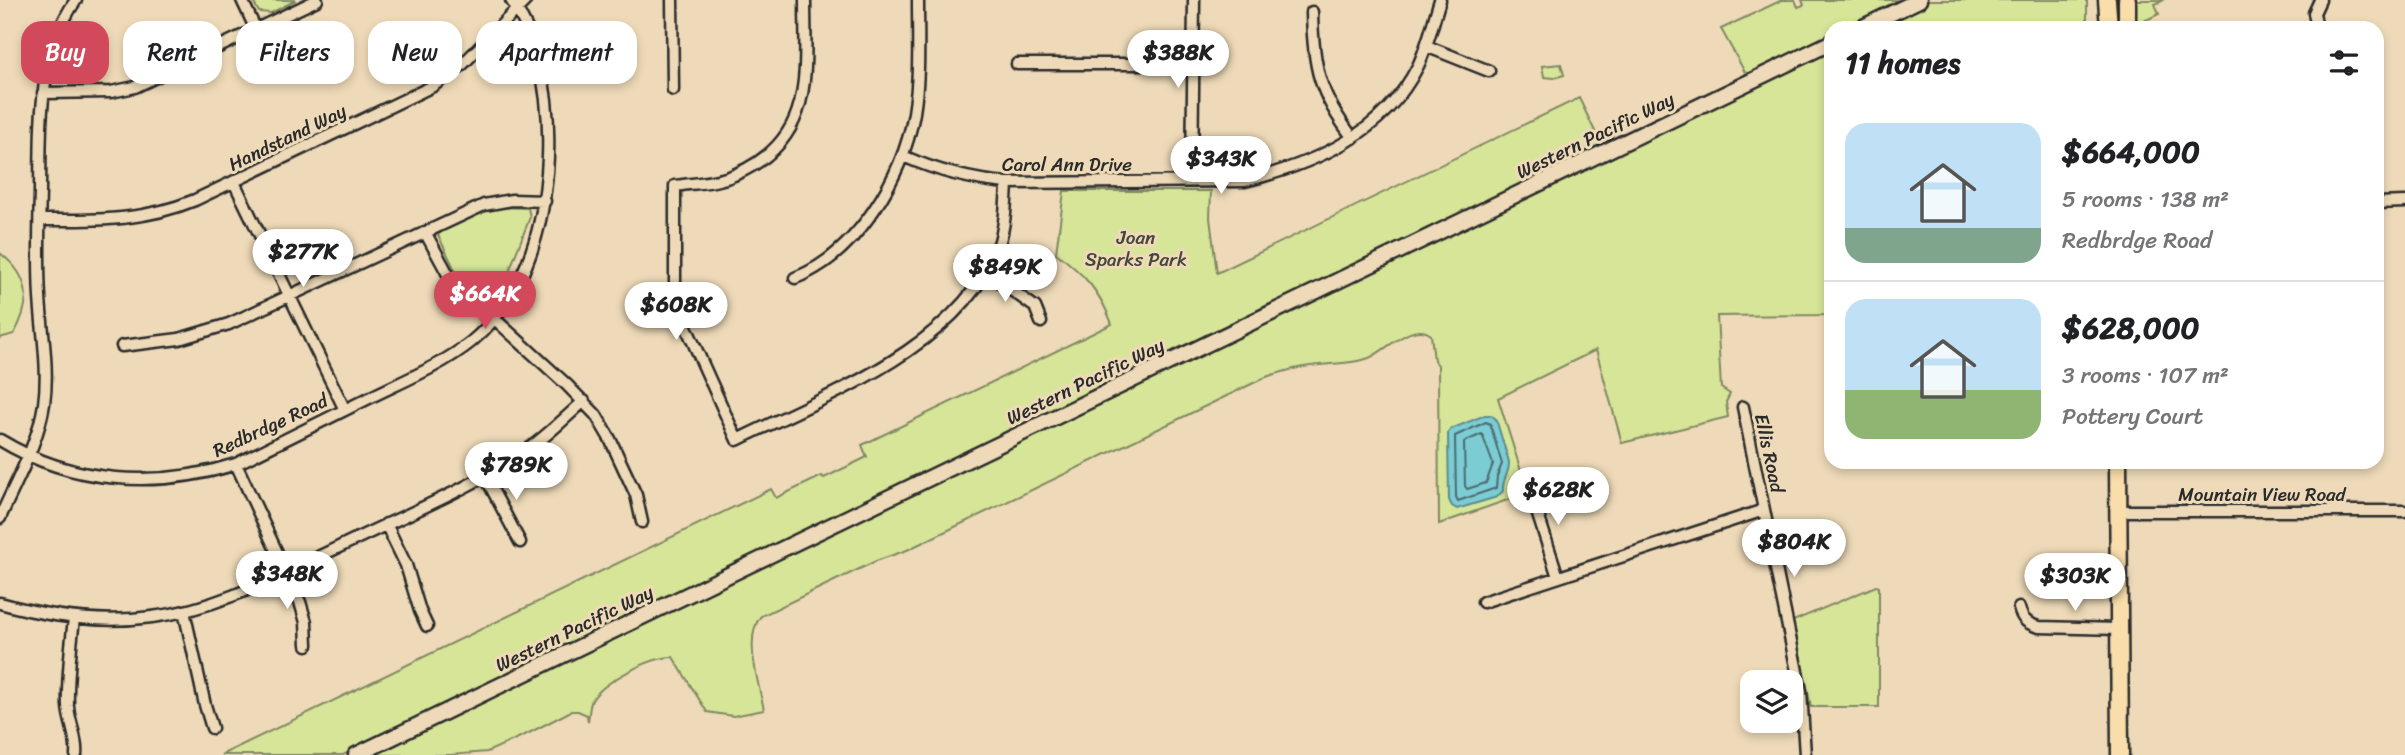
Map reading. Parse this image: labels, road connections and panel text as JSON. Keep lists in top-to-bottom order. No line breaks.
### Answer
{"streets":{"street":["Western Pacific Way","Handstand Way","Carol Ann Drive","Redbrdge Road","Ellis Road","Mountain View Road"]},"crossings":[["Handstand Way","Redbrdge Road"]],"parks":["Joan Sparks Park"],"page":{"chip":["Buy","Rent","Filters","New","Apartment"],"heading":"11 homes","price":["$388K","$343K","$277K","$849K","$664K","$608K","$789K","$628K","$804K","$348K","$303K"],"list":[{"name":"$664,000","note":"5 rooms · 138 m² · Redbrdge Road"},{"name":"$628,000","note":"3 rooms · 107 m² · Pottery Court"}]}}
